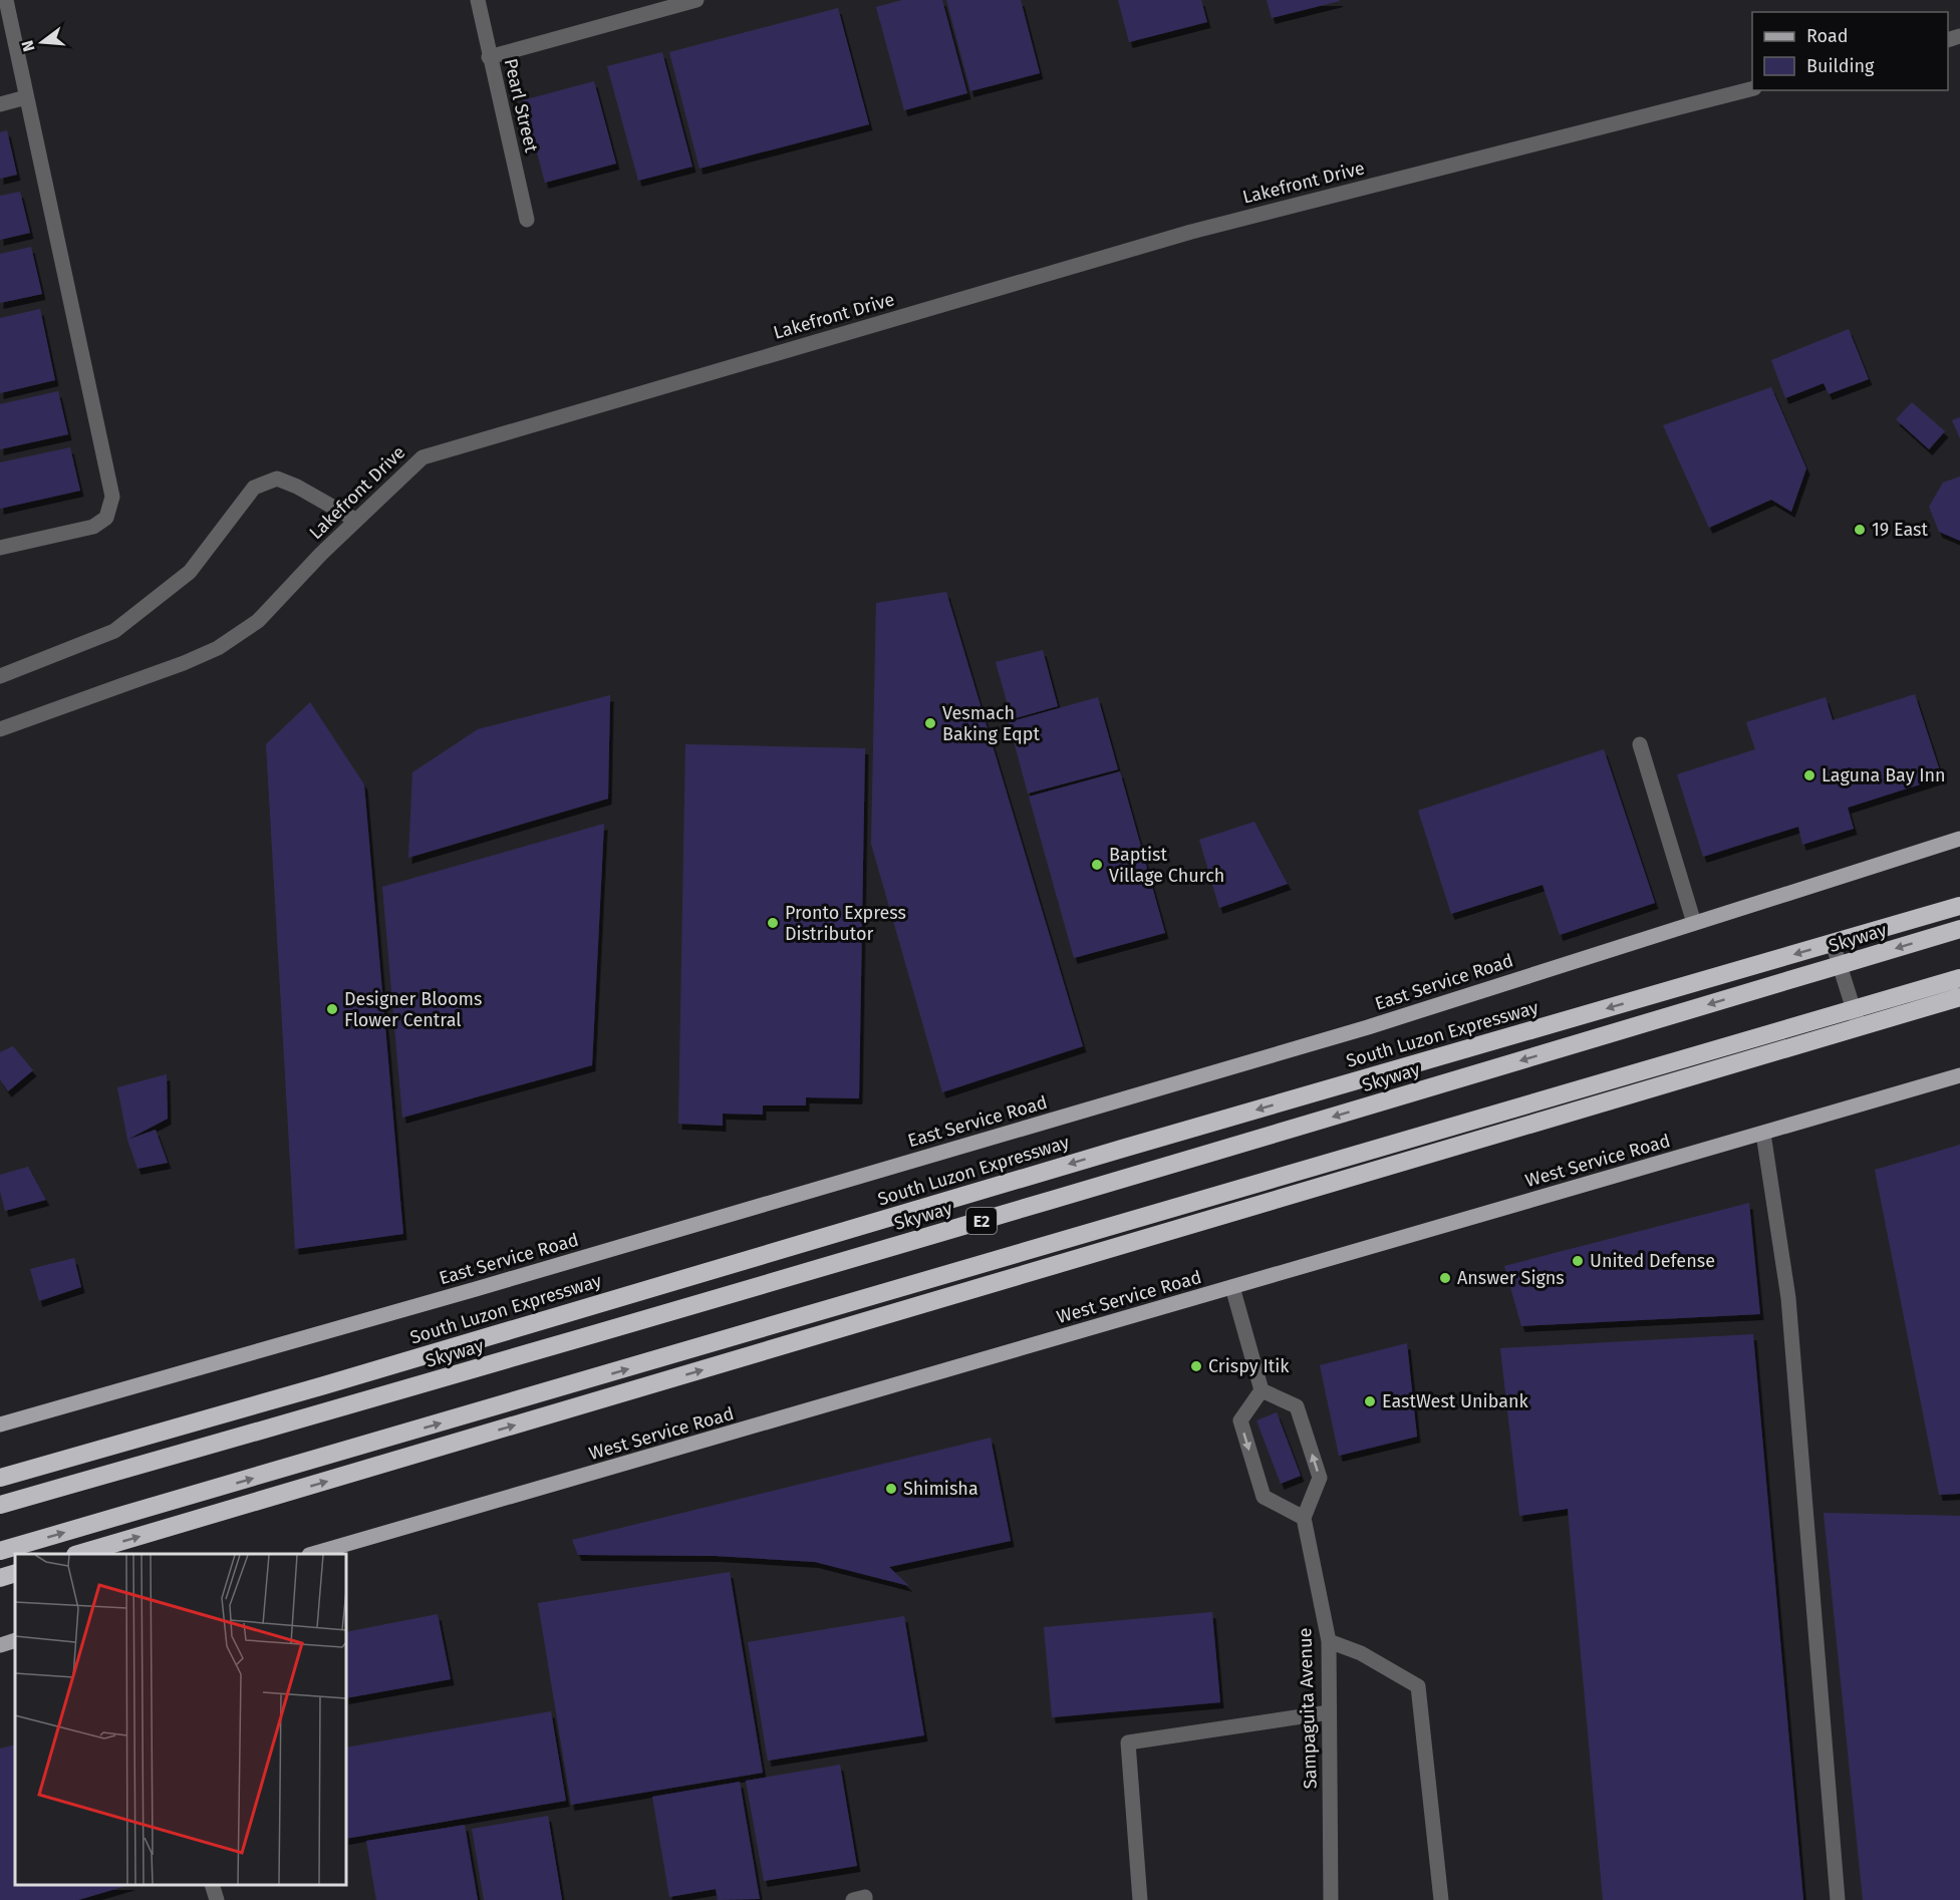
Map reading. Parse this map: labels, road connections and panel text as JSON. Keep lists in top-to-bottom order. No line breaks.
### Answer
{"streets":{"highway":["Skyway","South Luzon Expressway","E2"],"main road":["East Service Road","West Service Road"],"street":["Pearl Street","Lakefront Drive","Sampaguita Avenue"]},"places":["19 East","Vesmach Baking Eqpt","Laguna Bay Inn","Baptist Village Church","Pronto Express Distributor","Designer Blooms Flower Central","United Defense","Answer Signs","Crispy Itik","EastWest Unibank","Shimisha"],"legend":["Road","Building"],"north":"left"}
